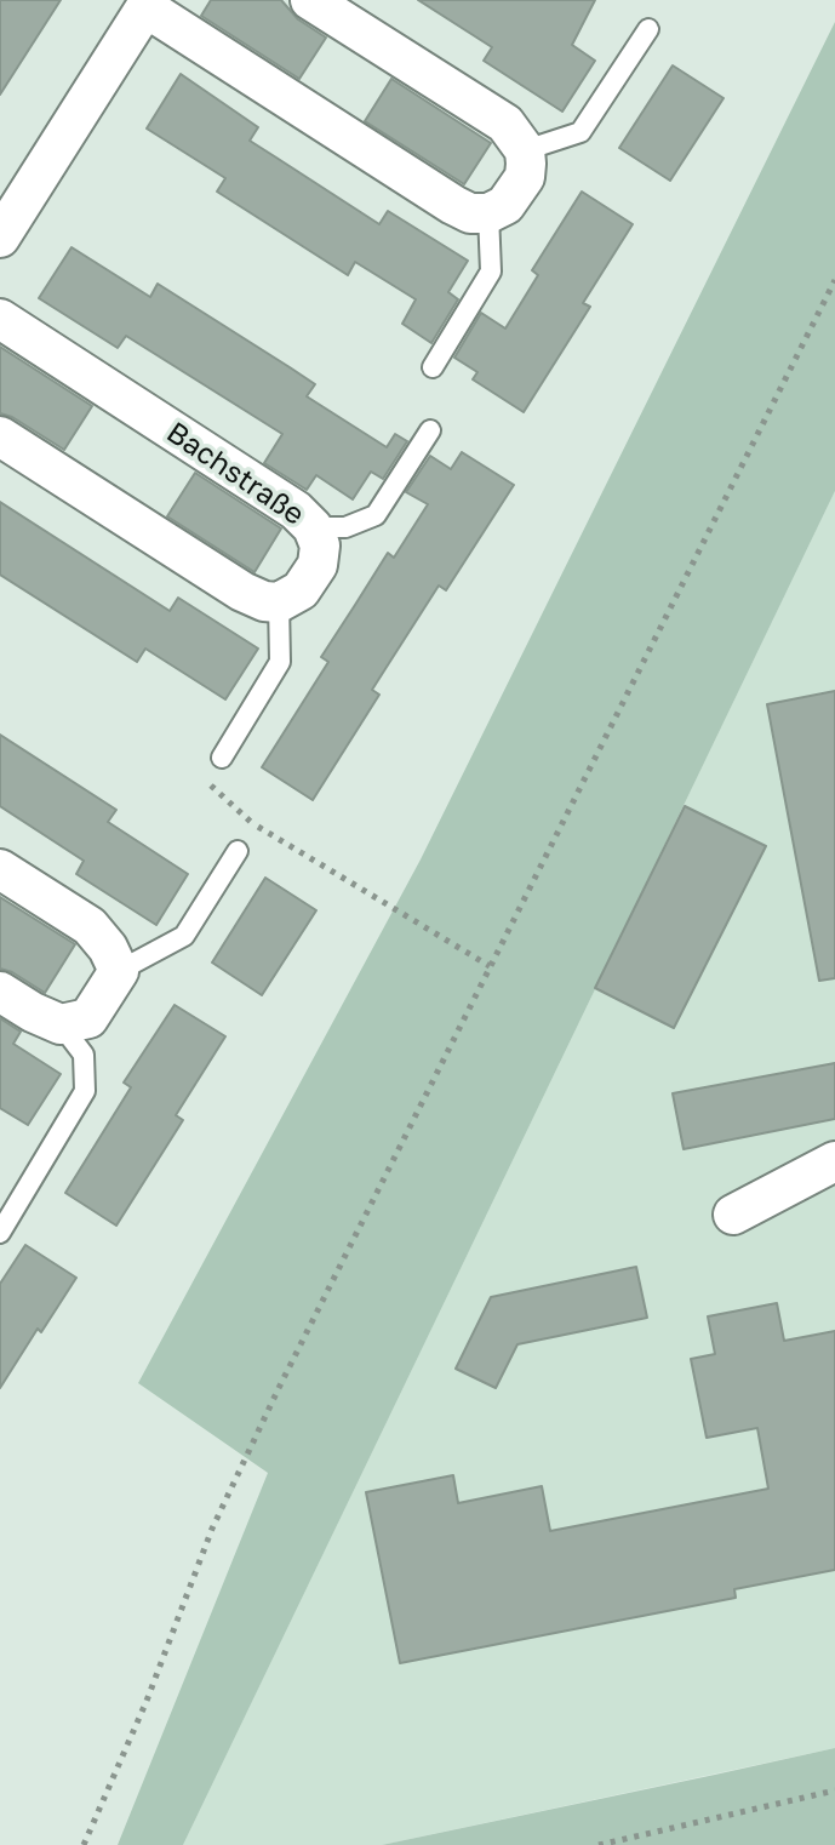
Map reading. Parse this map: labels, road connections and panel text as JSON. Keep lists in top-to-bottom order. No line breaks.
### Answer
{"streets":{"street":["Bachstraße"]}}
